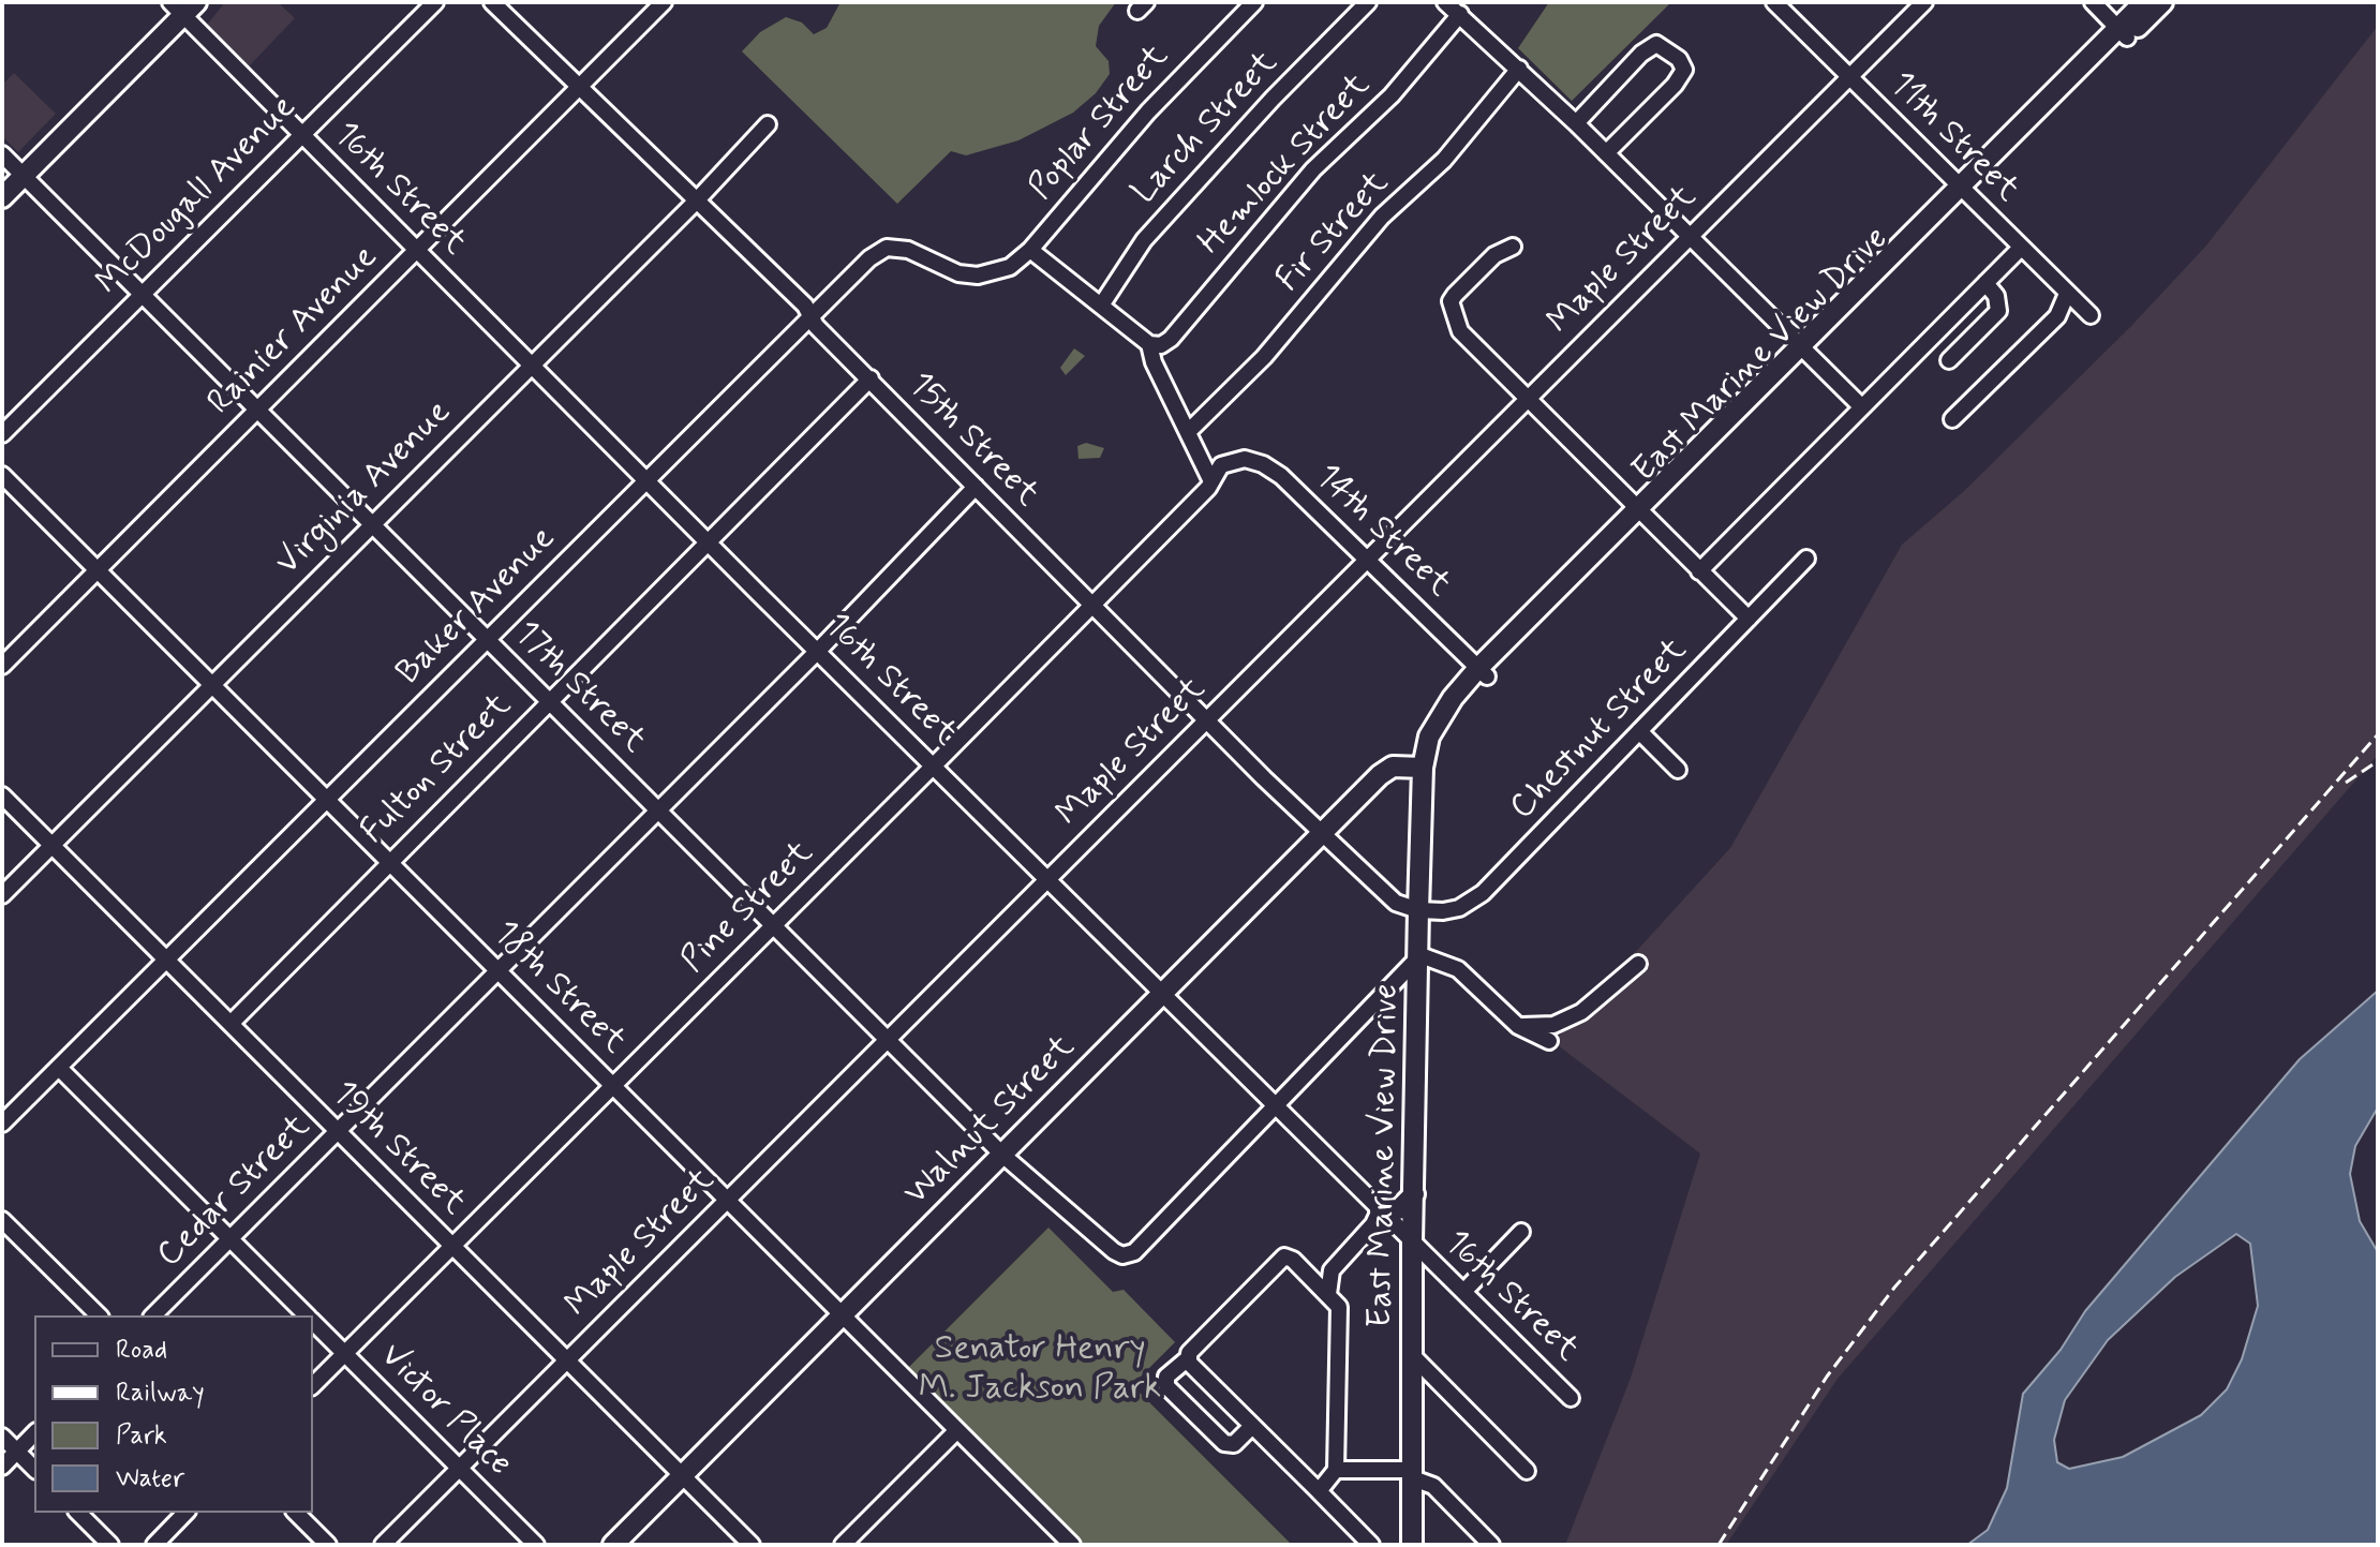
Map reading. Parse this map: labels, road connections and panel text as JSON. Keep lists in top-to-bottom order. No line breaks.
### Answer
{"streets":{"main road":["East Marine View Drive","Walnut Street"],"street":["Poplar Street","Larch Street","11th Street","Hemlock Street","16th Street","McDougall Avenue","Fir Street","Maple Street","Rainier Avenue","15th Street","Virginia Avenue","14th Street","Baker Avenue","17th Street","Chestnut Street","Fulton Street","Pine Street","18th Street","19th Street","Cedar Street","Victor Place"]},"crossings":[["Poplar Street","Baker Avenue"],["11th Street","Maple Street"],["11th Street","East Marine View Drive"],["16th Street","McDougall Avenue"],["16th Street","Maple Street"],["16th Street","Rainier Avenue"],["16th Street","East Marine View Drive"],["16th Street","Virginia Avenue"],["16th Street","Baker Avenue"],["16th Street","17th Street"],["16th Street","Fulton Street"],["16th Street","Pine Street"],["16th Street","Walnut Street"],["16th Street","Cedar Street"],["McDougall Avenue","17th Street"],["Maple Street","15th Street"],["Maple Street","14th Street"],["Maple Street","17th Street"],["Maple Street","18th Street"],["Maple Street","19th Street"],["Maple Street","Victor Place"],["Rainier Avenue","15th Street"],["Rainier Avenue","17th Street"],["Rainier Avenue","18th Street"],["East Marine View Drive","15th Street"],["East Marine View Drive","14th Street"],["East Marine View Drive","Chestnut Street"],["East Marine View Drive","Walnut Street"],["15th Street","Virginia Avenue"],["15th Street","Baker Avenue"],["15th Street","Chestnut Street"],["15th Street","Fulton Street"],["15th Street","Pine Street"],["15th Street","Walnut Street"],["15th Street","Cedar Street"],["Virginia Avenue","17th Street"],["Virginia Avenue","18th Street"],["Virginia Avenue","19th Street"],["14th Street","Pine Street"],["Baker Avenue","17th Street"],["Baker Avenue","18th Street"],["Baker Avenue","19th Street"],["Baker Avenue","Victor Place"],["17th Street","Fulton Street"],["17th Street","Pine Street"],["17th Street","Walnut Street"],["17th Street","Cedar Street"],["Fulton Street","18th Street"],["Fulton Street","19th Street"],["Pine Street","18th Street"],["Pine Street","19th Street"],["Pine Street","Victor Place"],["18th Street","Walnut Street"],["18th Street","Cedar Street"],["Walnut Street","19th Street"],["19th Street","Cedar Street"],["Cedar Street","Victor Place"]],"parks":["Senator Henry M. Jackson Park"],"legend":["Road","Railway","Park","Water"]}
